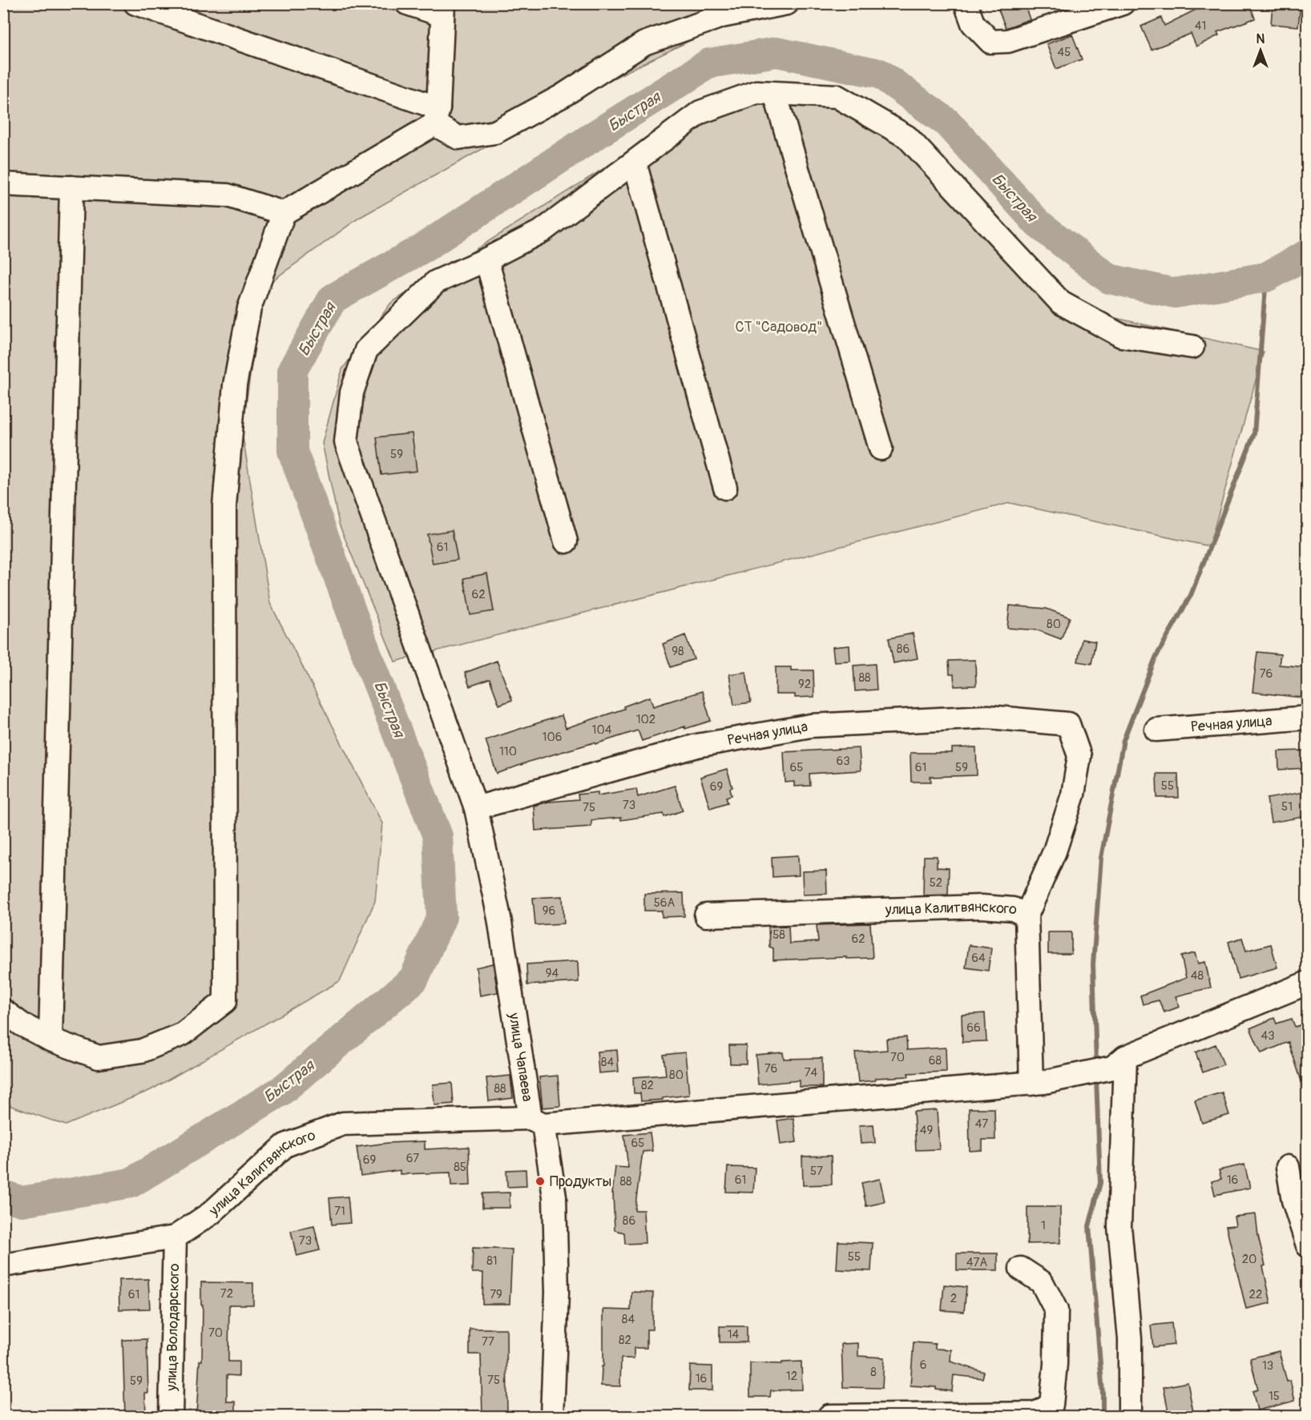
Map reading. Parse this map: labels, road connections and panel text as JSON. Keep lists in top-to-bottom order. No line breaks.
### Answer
{"streets":{"street":["Речная улица","улица Калитвянского","улица Чапаева","улица Володарского"]},"crossings":[["Речная улица","улица Калитвянского"],["Речная улица","улица Чапаева"],["улица Калитвянского","улица Чапаева"],["улица Калитвянского","улица Володарского"]],"water":["Быстрая"],"parks":["СТ \"Садовод\""],"places":["Продукты"],"house_numbers":["41","45","59","61","62","80","86","98","76","88","92","102","104","106","110","63","65","61","59","55","69","73","51","75","52","56А","96","58","62","64","94","48","66","43","70","68","84","76","74","80","82","88","47","49","65","67","69","85","57","61","16","88","71","86","1","73","55","20","81","47А","72","61","79","22","2","84","70","14","82","77","6","13","8","12","16","75","59","15"],"north":"top"}
